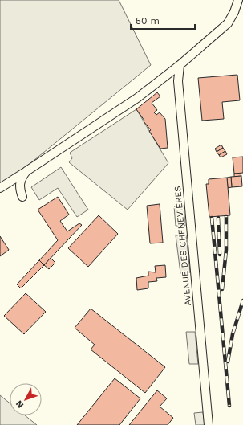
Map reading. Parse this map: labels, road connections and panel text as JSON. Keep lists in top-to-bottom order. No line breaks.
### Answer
{"streets":{"street":["AVENUE DES CHENEVIÈRES"]},"scale_bar":"50 m","north":"bottom left"}
